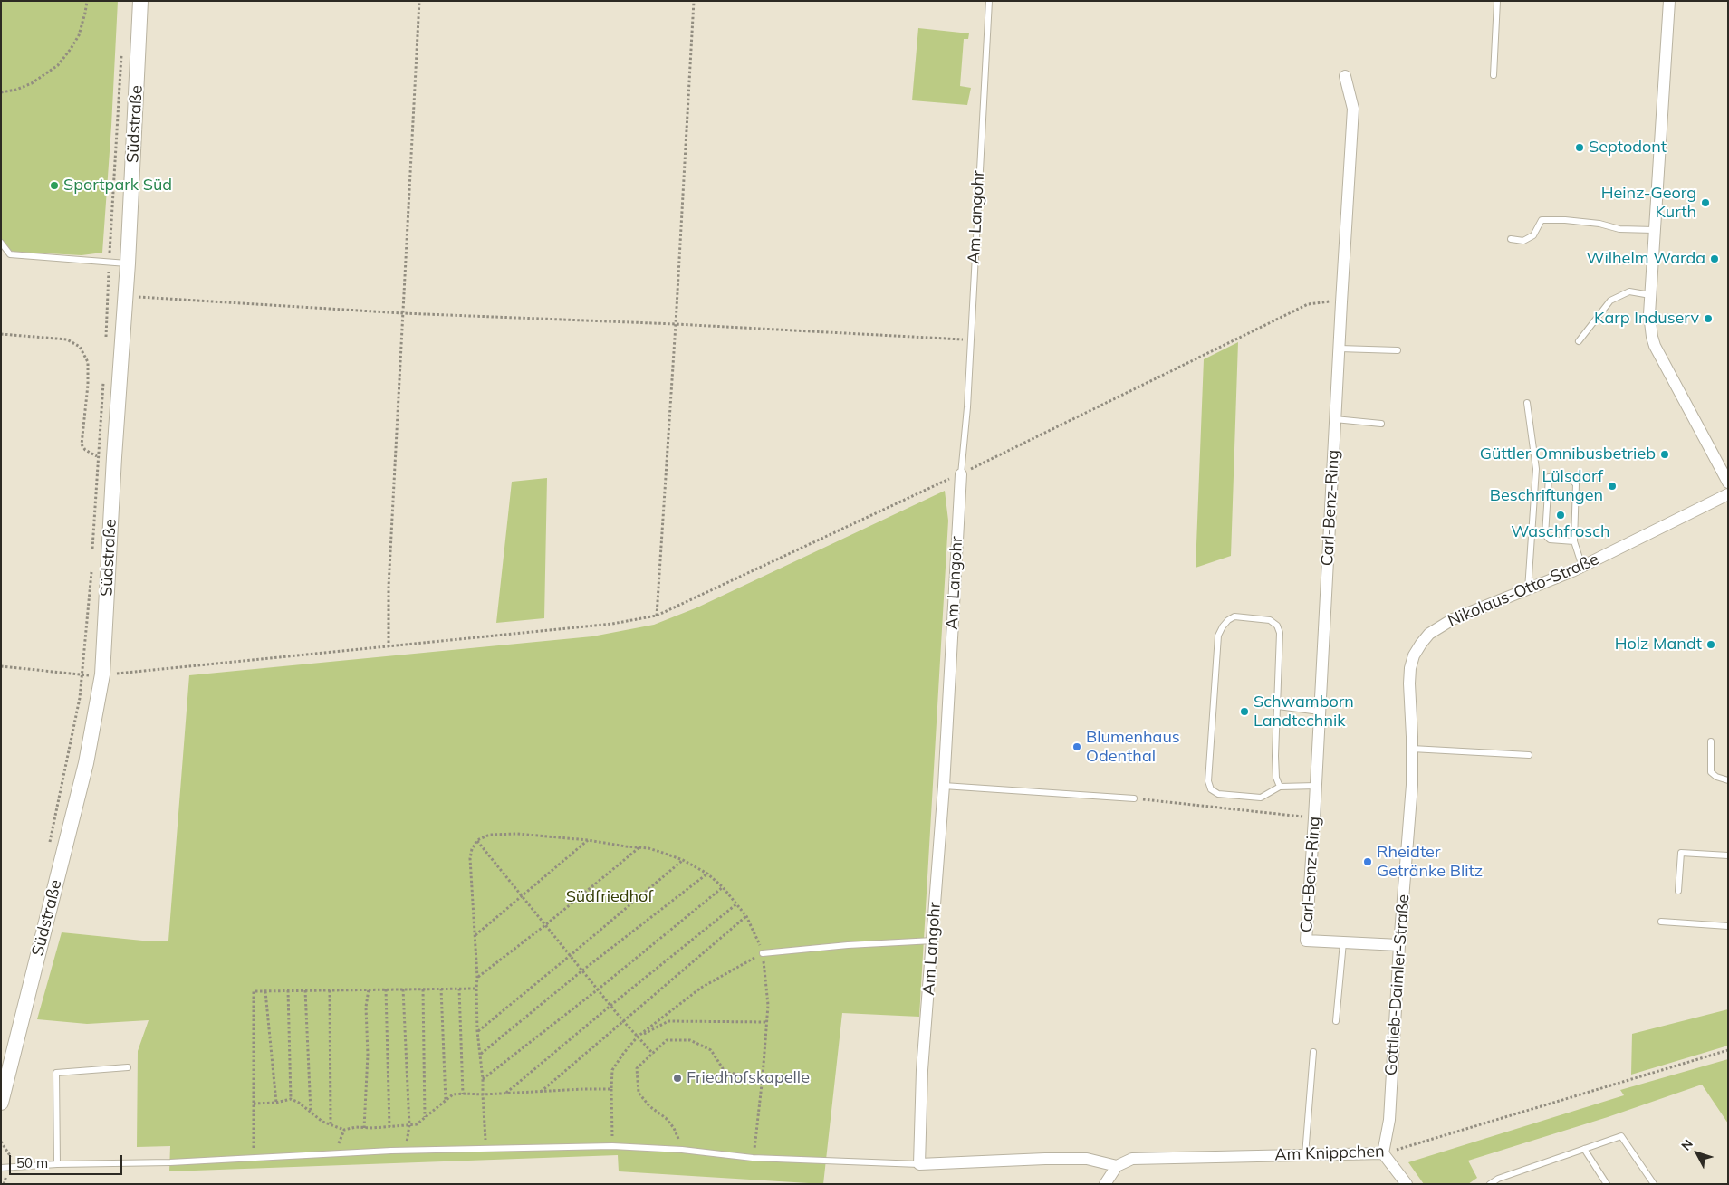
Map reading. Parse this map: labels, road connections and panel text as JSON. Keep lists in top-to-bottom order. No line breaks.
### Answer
{"streets":{"street":["Südstraße","Am Langohr","Carl-Benz-Ring","Nikolaus-Otto-Straße","Gottlieb-Daimler-Straße","Am Knippchen"]},"crossings":[["Nikolaus-Otto-Straße","Gottlieb-Daimler-Straße"],["Gottlieb-Daimler-Straße","Am Knippchen"]],"parks":["Südfriedhof"],"places":["Septodont","Sportpark Süd","Heinz-Georg Kurth","Wilhelm Warda","Karp Induserv","Güttler Omnibusbetrieb","Lülsdorf Beschriftungen","Waschfrosch","Holz Mandt","Schwamborn Landtechnik","Blumenhaus Odenthal","Rheidter Getränke Blitz","Friedhofskapelle"],"scale_bar":"50 m","north":"top left"}
